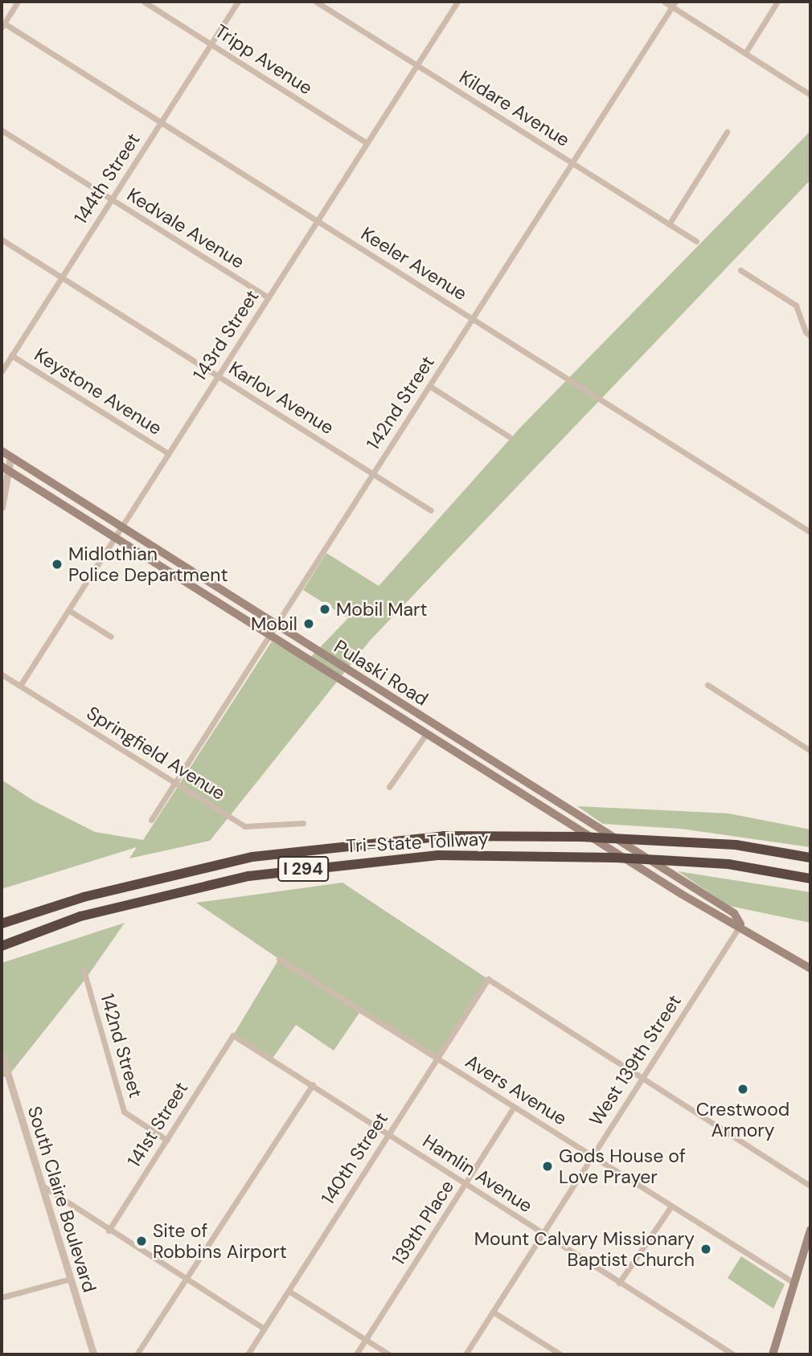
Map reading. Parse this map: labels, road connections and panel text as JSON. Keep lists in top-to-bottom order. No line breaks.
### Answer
{"streets":{"highway":["Tri-State Tollway","I 294"],"main road":["Pulaski Road"],"street":["Tripp Avenue","Kildare Avenue","144th Street","Kedvale Avenue","Keeler Avenue","143rd Street","Keystone Avenue","Karlov Avenue","142nd Street","Springfield Avenue","West 139th Street","Avers Avenue","141st Street","140th Street","Hamlin Avenue","South Claire Boulevard","139th Place"]},"crossings":[["Tripp Avenue","144th Street"],["Tripp Avenue","143rd Street"],["Kildare Avenue","143rd Street"],["Kildare Avenue","142nd Street"],["144th Street","Kedvale Avenue"],["144th Street","Keeler Avenue"],["144th Street","Keystone Avenue"],["144th Street","Karlov Avenue"],["Kedvale Avenue","143rd Street"],["Keeler Avenue","143rd Street"],["Keeler Avenue","142nd Street"],["143rd Street","Keystone Avenue"],["143rd Street","Karlov Avenue"],["143rd Street","Pulaski Road"],["143rd Street","Springfield Avenue"],["Karlov Avenue","142nd Street"],["142nd Street","Pulaski Road"],["142nd Street","Springfield Avenue"],["142nd Street","141st Street"],["Pulaski Road","West 139th Street"],["West 139th Street","Avers Avenue"],["West 139th Street","140th Street"],["West 139th Street","Hamlin Avenue"],["Avers Avenue","140th Street"],["Avers Avenue","139th Place"],["141st Street","Hamlin Avenue"],["140th Street","Hamlin Avenue"],["Hamlin Avenue","139th Place"]],"places":["Midlothian Police Department","Mobil Mart","Mobil","Crestwood Armory","Gods House of Love Prayer","Site of Robbins Airport","Mount Calvary Missionary Baptist Church"]}
